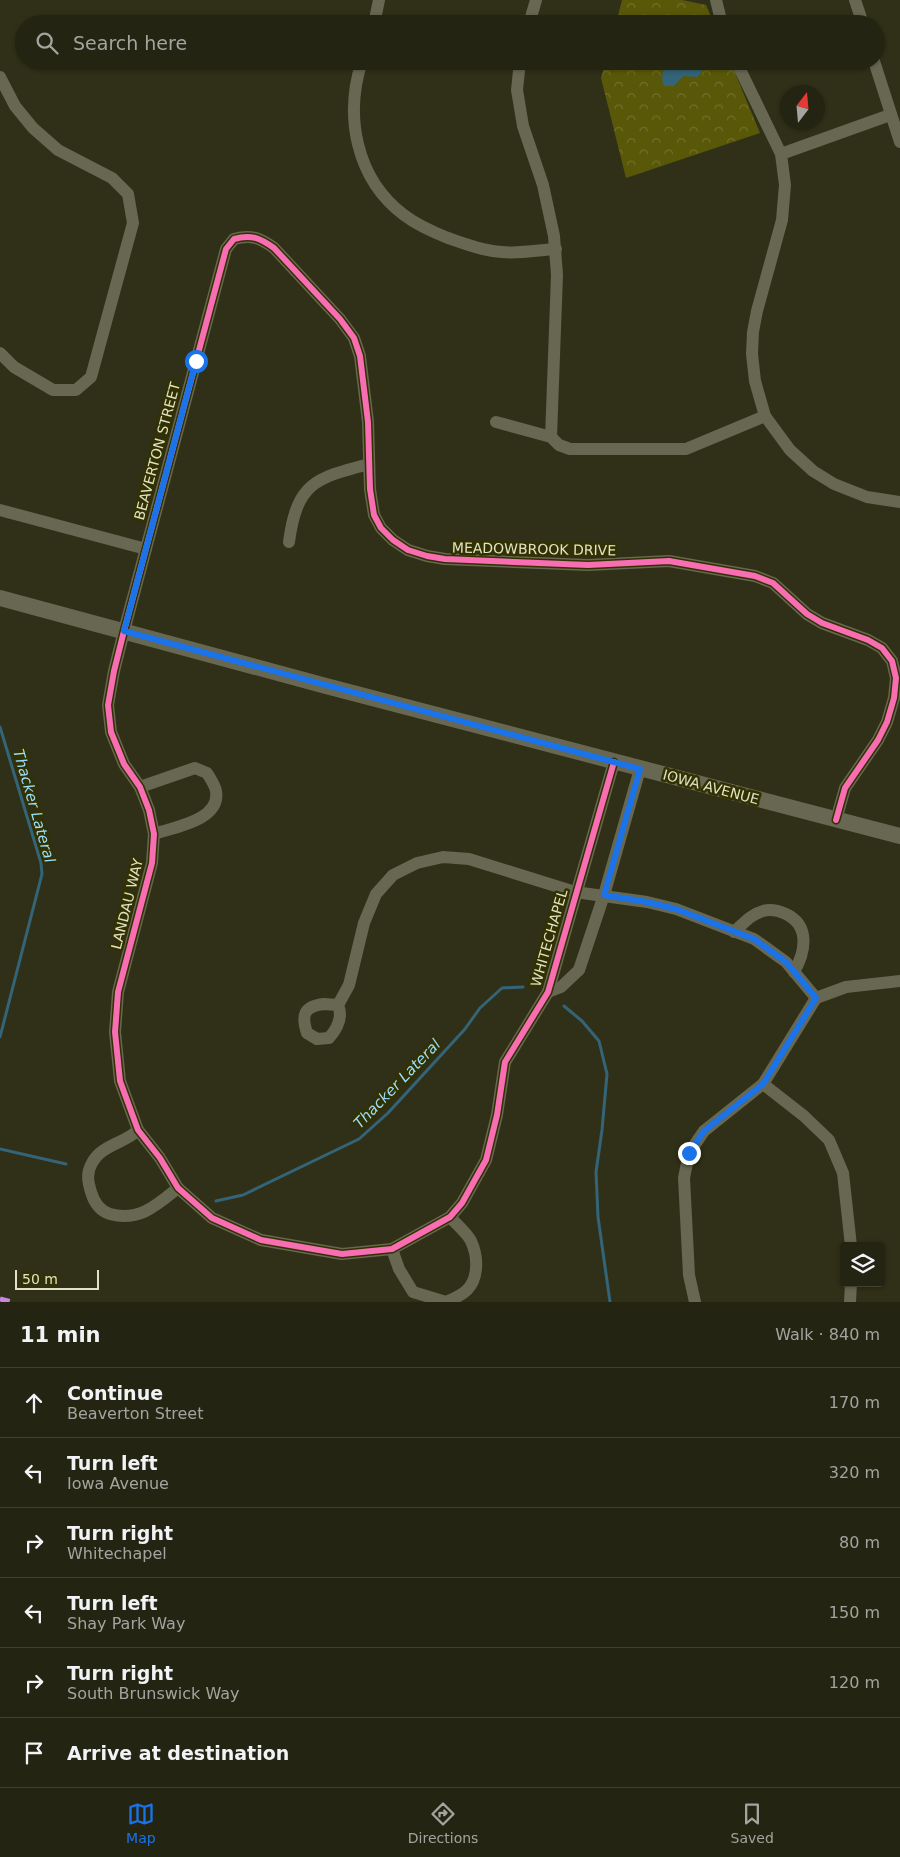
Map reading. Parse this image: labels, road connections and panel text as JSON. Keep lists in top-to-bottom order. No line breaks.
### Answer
{"streets":{"street":["BEAVERTON STREET","MEADOWBROOK DRIVE","IOWA AVENUE","LANDAU WAY","WHITECHAPEL"]},"crossings":[["BEAVERTON STREET","MEADOWBROOK DRIVE"],["BEAVERTON STREET","IOWA AVENUE"],["BEAVERTON STREET","LANDAU WAY"],["MEADOWBROOK DRIVE","IOWA AVENUE"],["IOWA AVENUE","LANDAU WAY"],["IOWA AVENUE","WHITECHAPEL"]],"water":["Thacker Lateral"],"scale_bar":"50 m","north":"top","page":{"search":"Search here","scale":"50 m","heading":["11 min","Walk · 840 m"],"list":[["Continue","Beaverton Street","170 m"],["Turn left","Iowa Avenue","320 m"],["Turn right","Whitechapel","80 m"],["Turn left","Shay Park Way","150 m"],["Turn right","South Brunswick Way","120 m"],"Arrive at destination"],"nav":["Map","Directions","Saved"]}}
